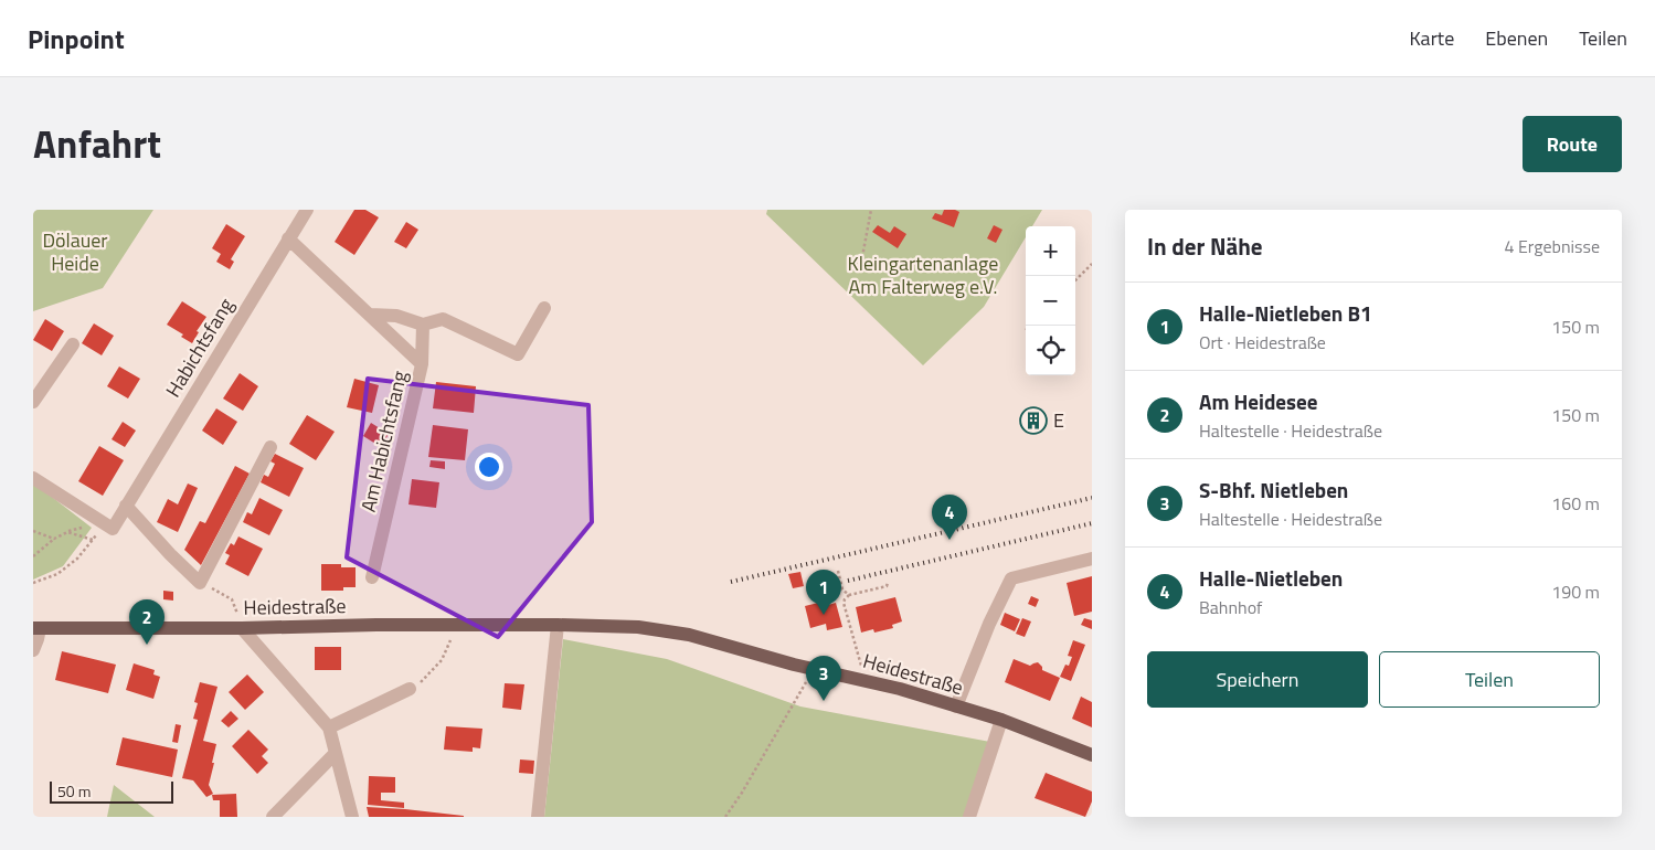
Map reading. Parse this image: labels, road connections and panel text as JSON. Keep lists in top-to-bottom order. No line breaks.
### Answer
{"streets":{"main road":["Heidestraße"],"street":["Habichtsfang","Am Habichtsfang"]},"crossings":[["Habichtsfang","Am Habichtsfang"]],"parks":["Dölauer Heide","Kleingartenanlage Am Falterweg e.V."],"places":{"building":["E"]},"scale_bar":"50 m","page":{"header":"Pinpoint","nav":["Karte","Ebenen","Teilen"],"title":"Anfahrt","buttons":["Route",["Speichern","Teilen"]],"heading":["In der Nähe","4 Ergebnisse"],"map_buttons":["+","−"],"list":[{"mark":"1","name":"Halle-Nietleben B1","note":"Ort · Heidestraße","value":"150 m"},{"mark":"2","name":"Am Heidesee","note":"Haltestelle · Heidestraße","value":"150 m"},{"mark":"3","name":"S-Bhf. Nietleben","note":"Haltestelle · Heidestraße","value":"160 m"},{"mark":"4","name":"Halle-Nietleben","note":"Bahnhof","value":"190 m"}],"pins":["4","1","2","3"],"scale":"50 m"}}
